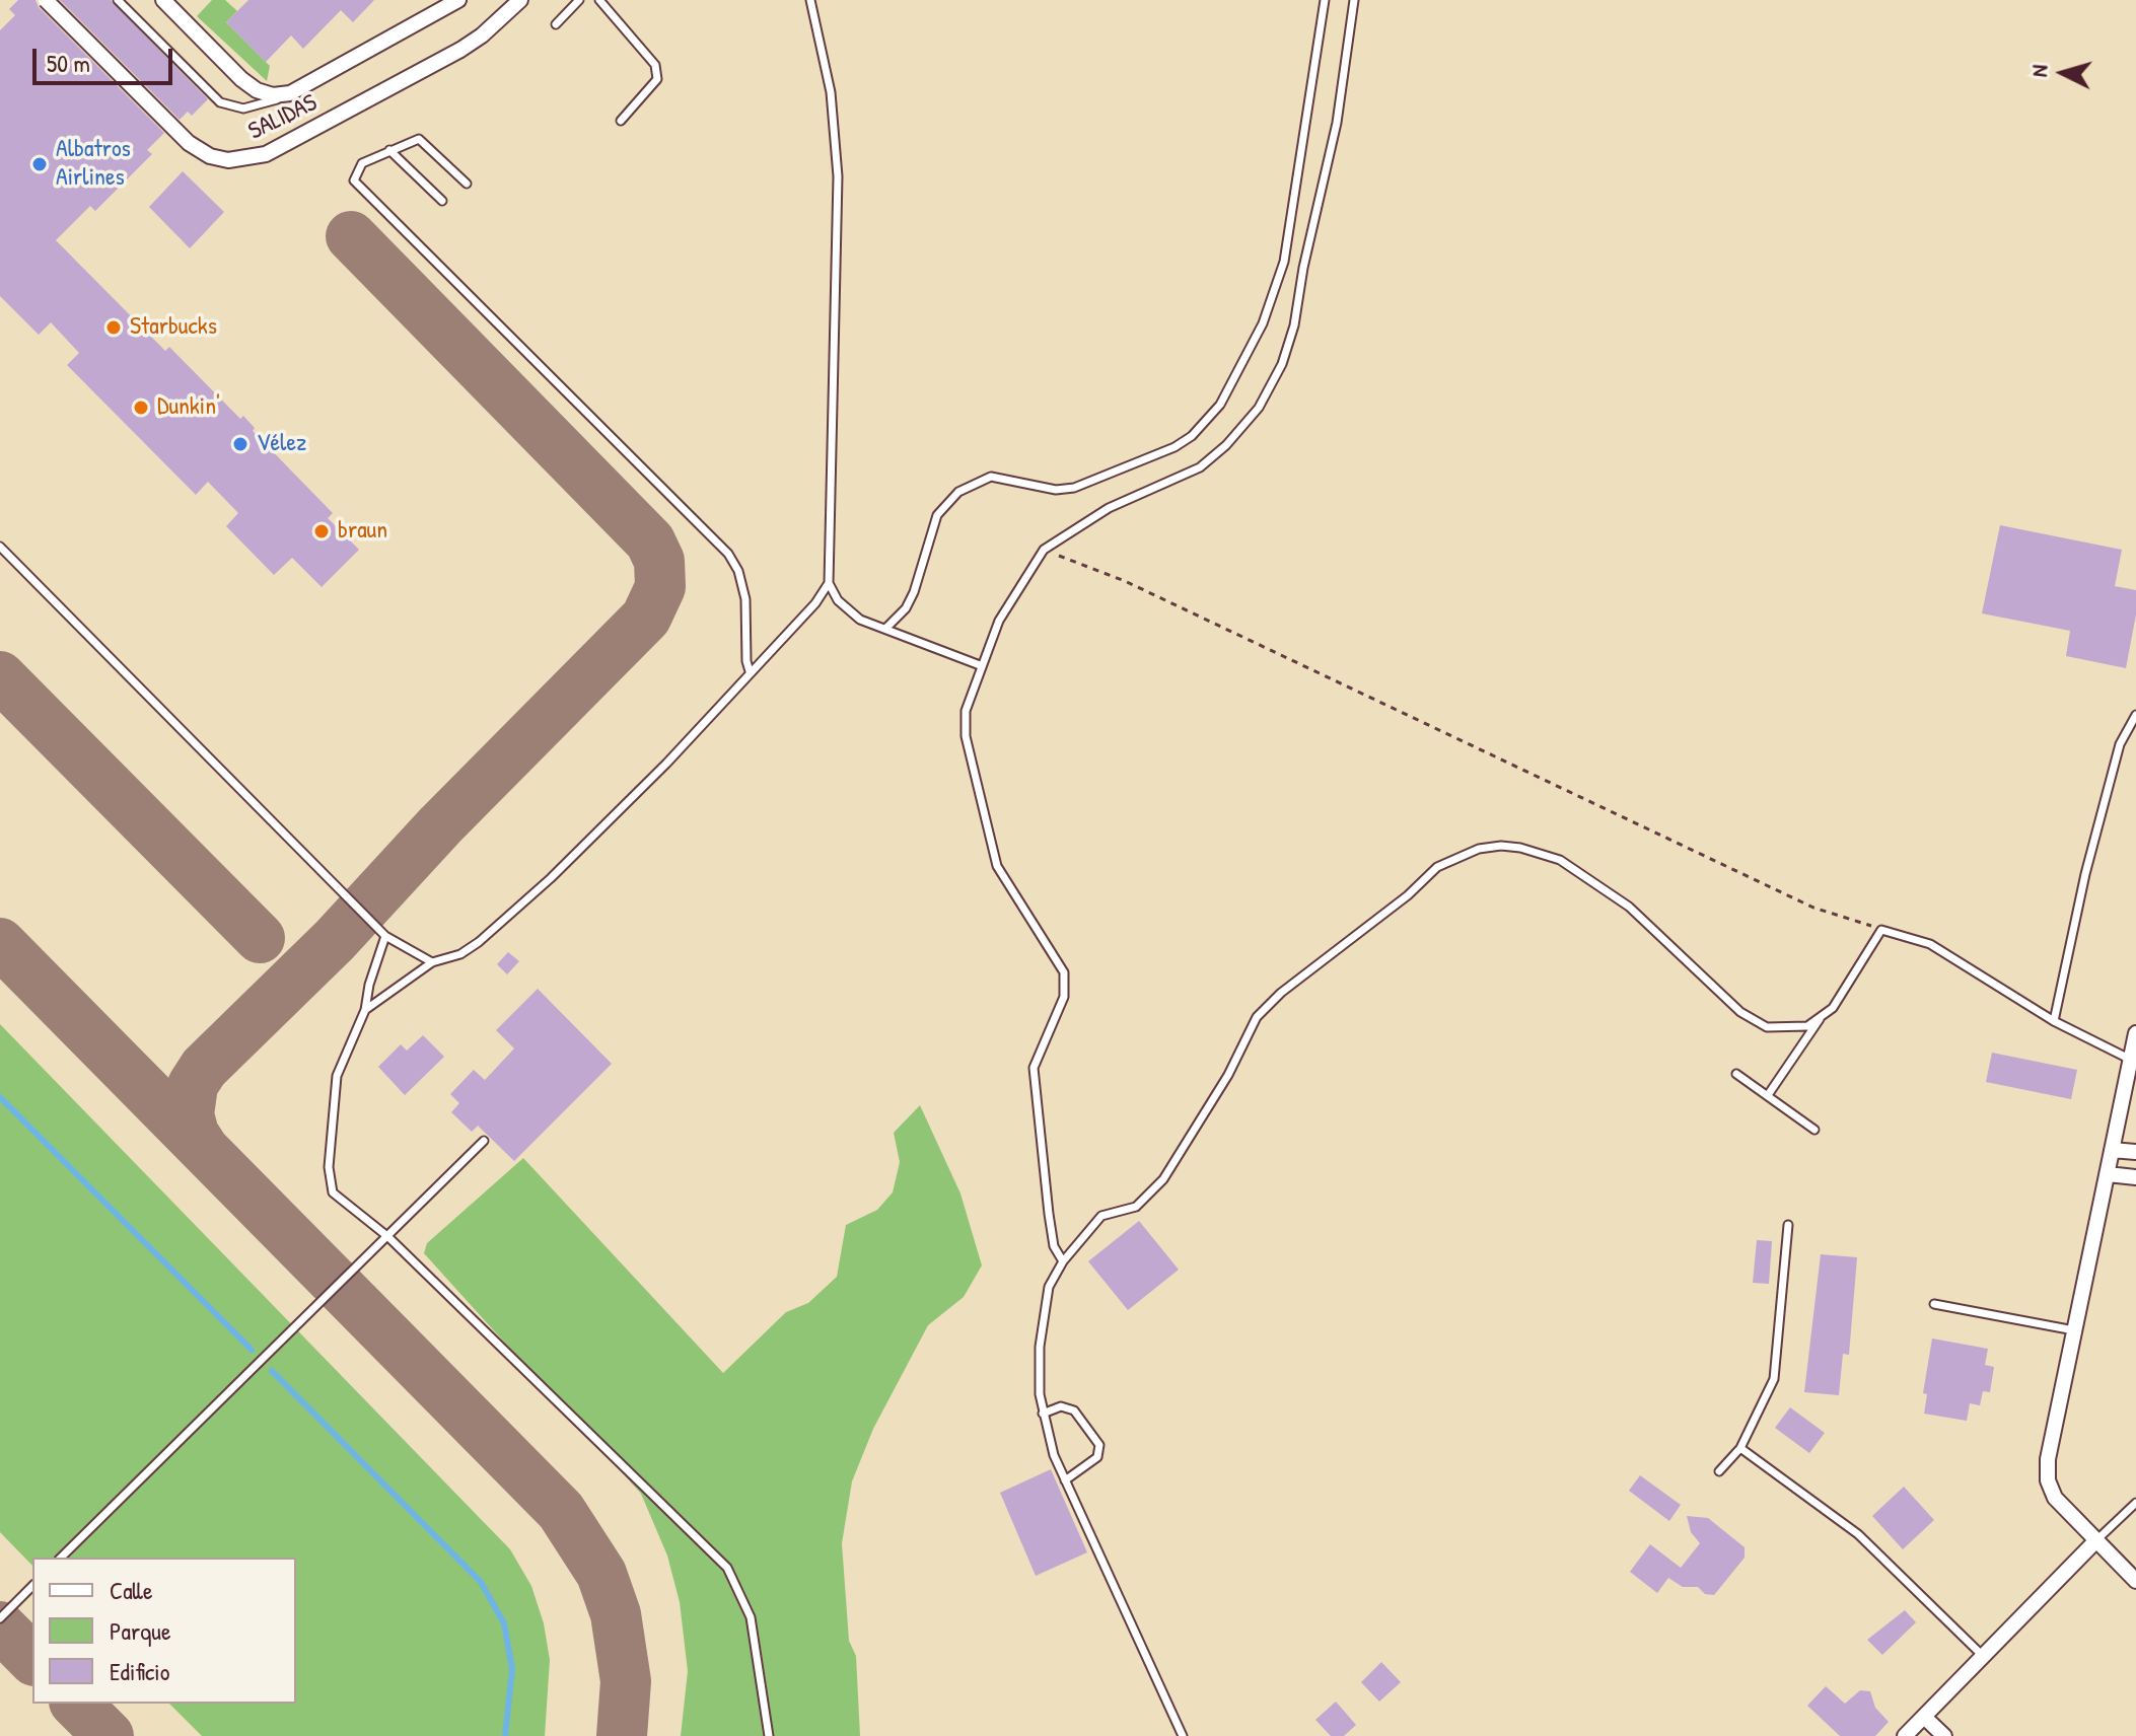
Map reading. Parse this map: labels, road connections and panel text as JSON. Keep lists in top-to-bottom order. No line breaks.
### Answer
{"streets":{"street":["SALIDAS"]},"places":["Albatros Airlines","Starbucks","Dunkin'","Vélez","braun"],"legend":["Calle","Parque","Edificio"],"scale_bar":"50 m","north":"left"}
